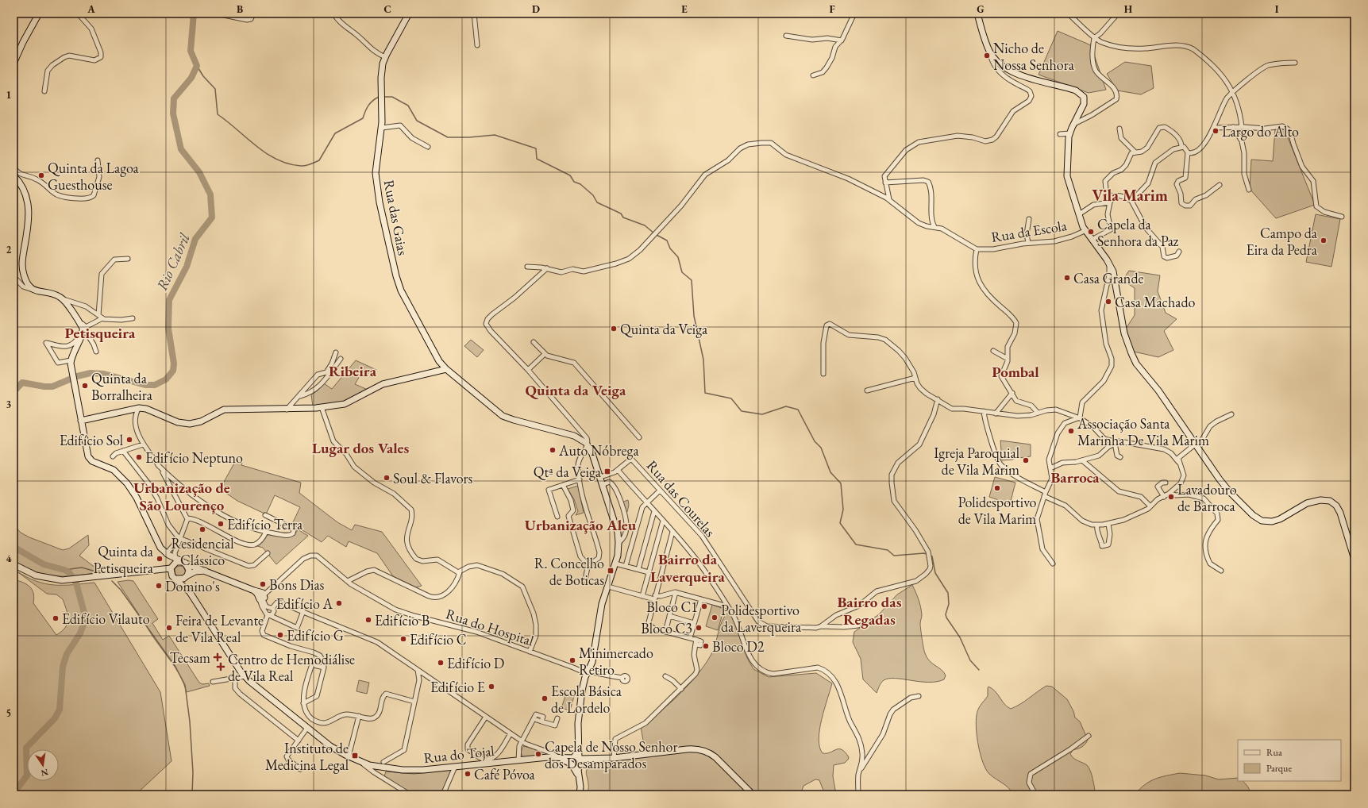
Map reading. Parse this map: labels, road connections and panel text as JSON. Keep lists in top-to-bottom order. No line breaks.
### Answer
{"streets":{"street":["Rua das Gaias","Rua da Escola","Rua das Courelas","Rua do Hospital","Rua do Tojal"]},"districts":["Vila Marim","Petisqueira","Ribeira","Pombal","Quinta da Veiga","Lugar dos Vales","Barroca","Urbanização de São Lourenço","Urbanização Aleu","Bairro da Laverqueira","Bairro das Regadas"],"water":["Rio Cabril"],"places":{"other":["Nicho de Nossa Senhora","Largo do Alto","Quinta da Lagoa Guesthouse","Capela da Senhora da Paz","Campo da Eira da Pedra","Casa Grande","Casa Machado","Quinta da Veiga","Quinta da Borralheira","Associação Santa Marinha De Vila Marim","Edifício Sol","Auto Nóbrega","Edifício Neptuno","Igreja Paroquial de Vila Marim","Soul & Flavors","Polidesportivo de Vila Marim","Lavadouro de Barroca","Edifício Terra","Residencial Clássico","Quinta da Petisqueira","Bons Dias","Domino's","Edifício A","Bloco C1","Polidesportivo da Laverqueira","Edifício Vilauto","Edifício B","Feira de Levante de Vila Real","Bloco C3","Edifício G","Edifício C","Bloco D2","Minimercado Retiro","Edifício D","Edifício E","Escola Básica de Lordelo","Capela de Nosso Senhor dos Desamparados","Café Póvoa"],"transit":["Qtª da Veiga","R. Concelho de Boticas","Instituto de Medicina Legal"],"health":["Tecsam","Centro de Hemodiálise de Vila Real"]},"legend":["Rua","Parque"],"north":"bottom","grid":{"columns":["A","B","C","D","E","F","G","H","I"],"rows":["1","2","3","4","5"]}}
